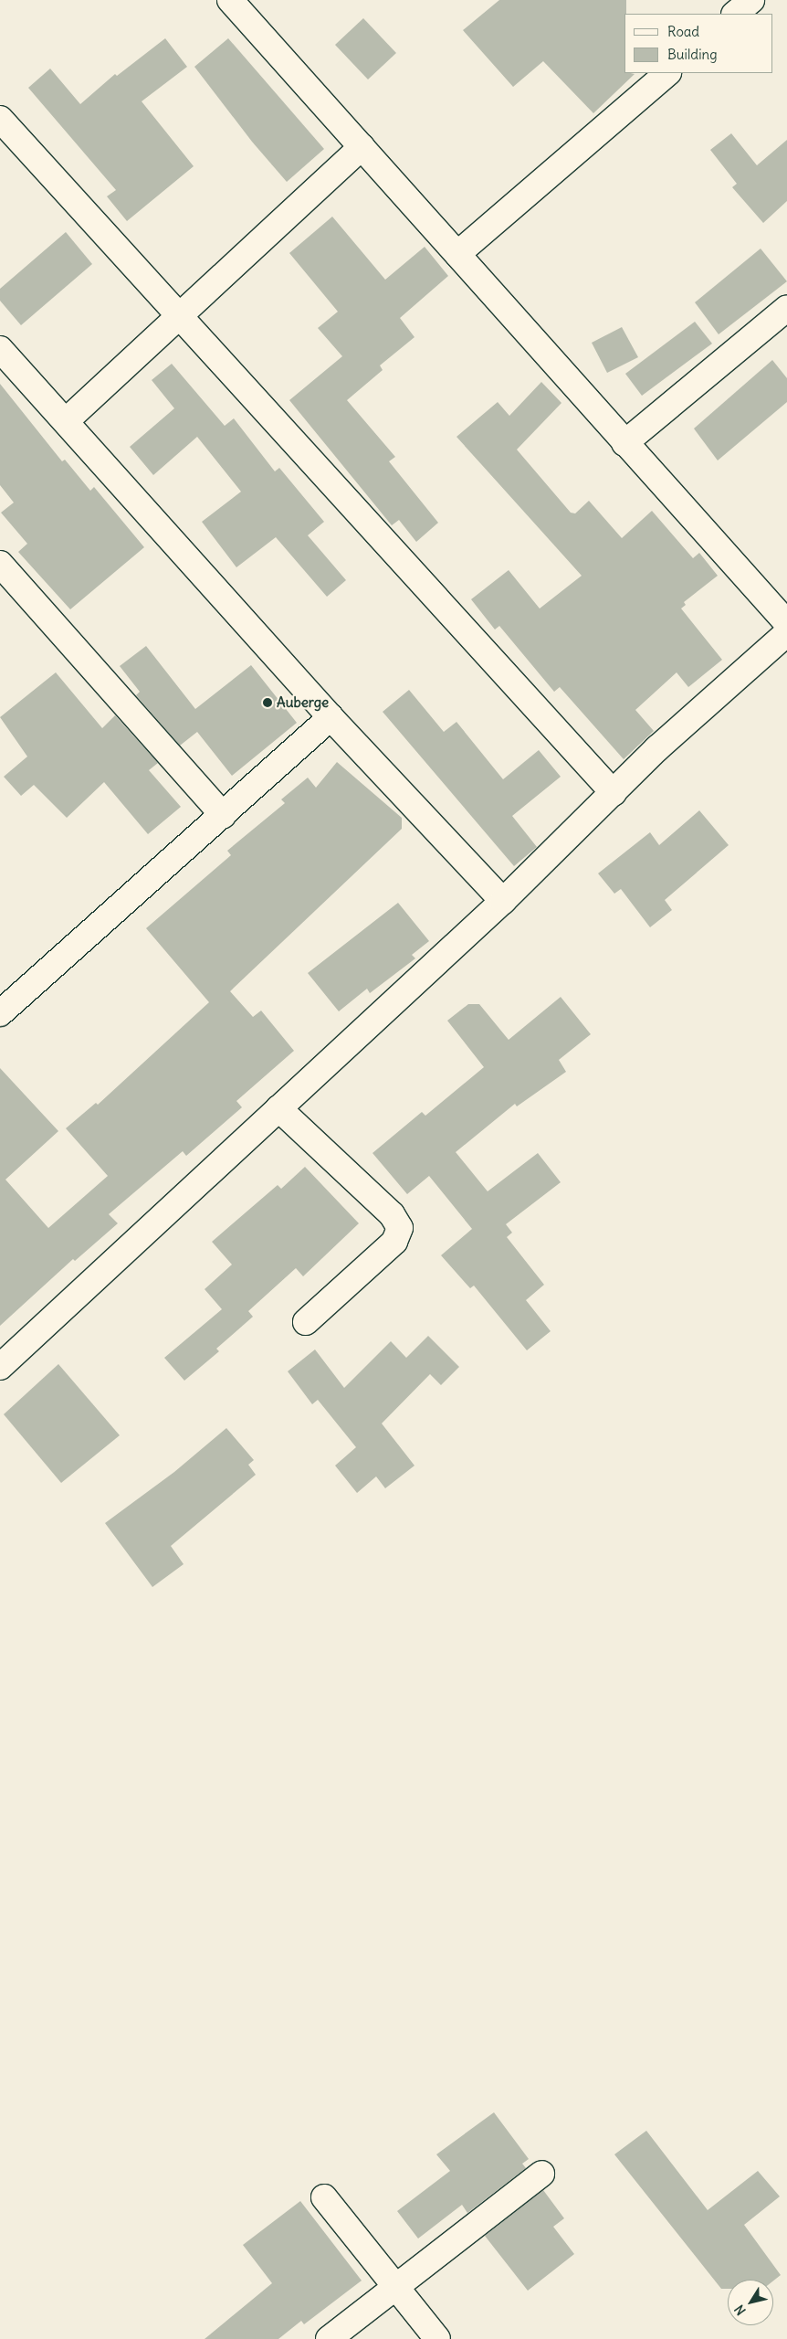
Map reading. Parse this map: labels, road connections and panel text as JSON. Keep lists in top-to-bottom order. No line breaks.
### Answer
{"places":["Auberge"],"legend":["Road","Building"],"north":"bottom left"}
